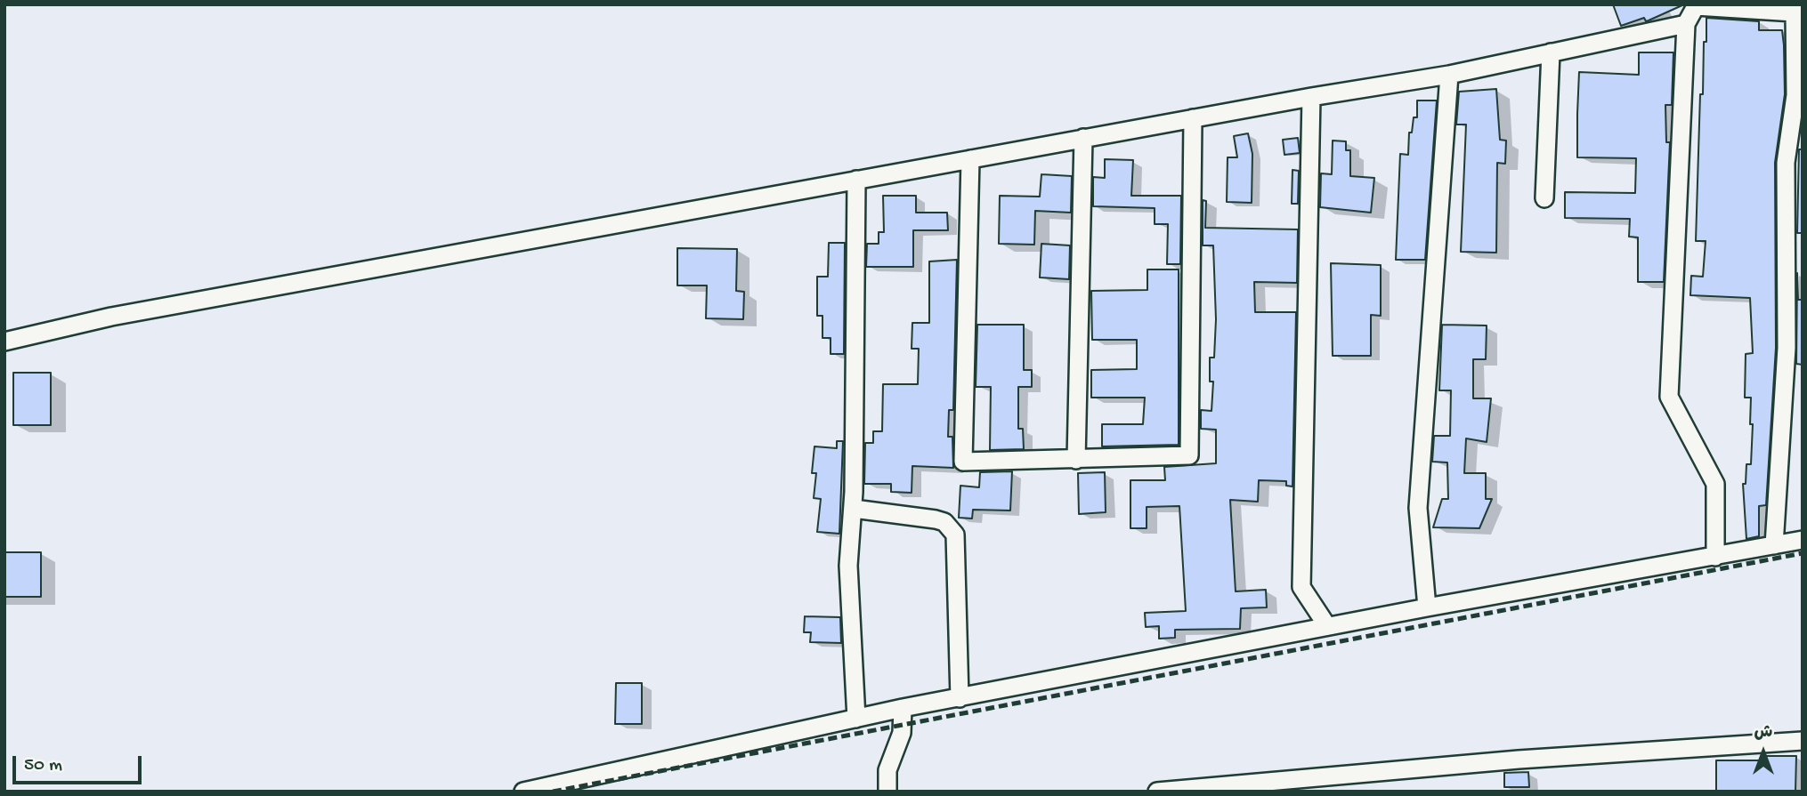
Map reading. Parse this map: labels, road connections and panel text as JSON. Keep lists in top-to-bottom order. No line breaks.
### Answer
{"scale_bar":"50 m","north":"top"}
